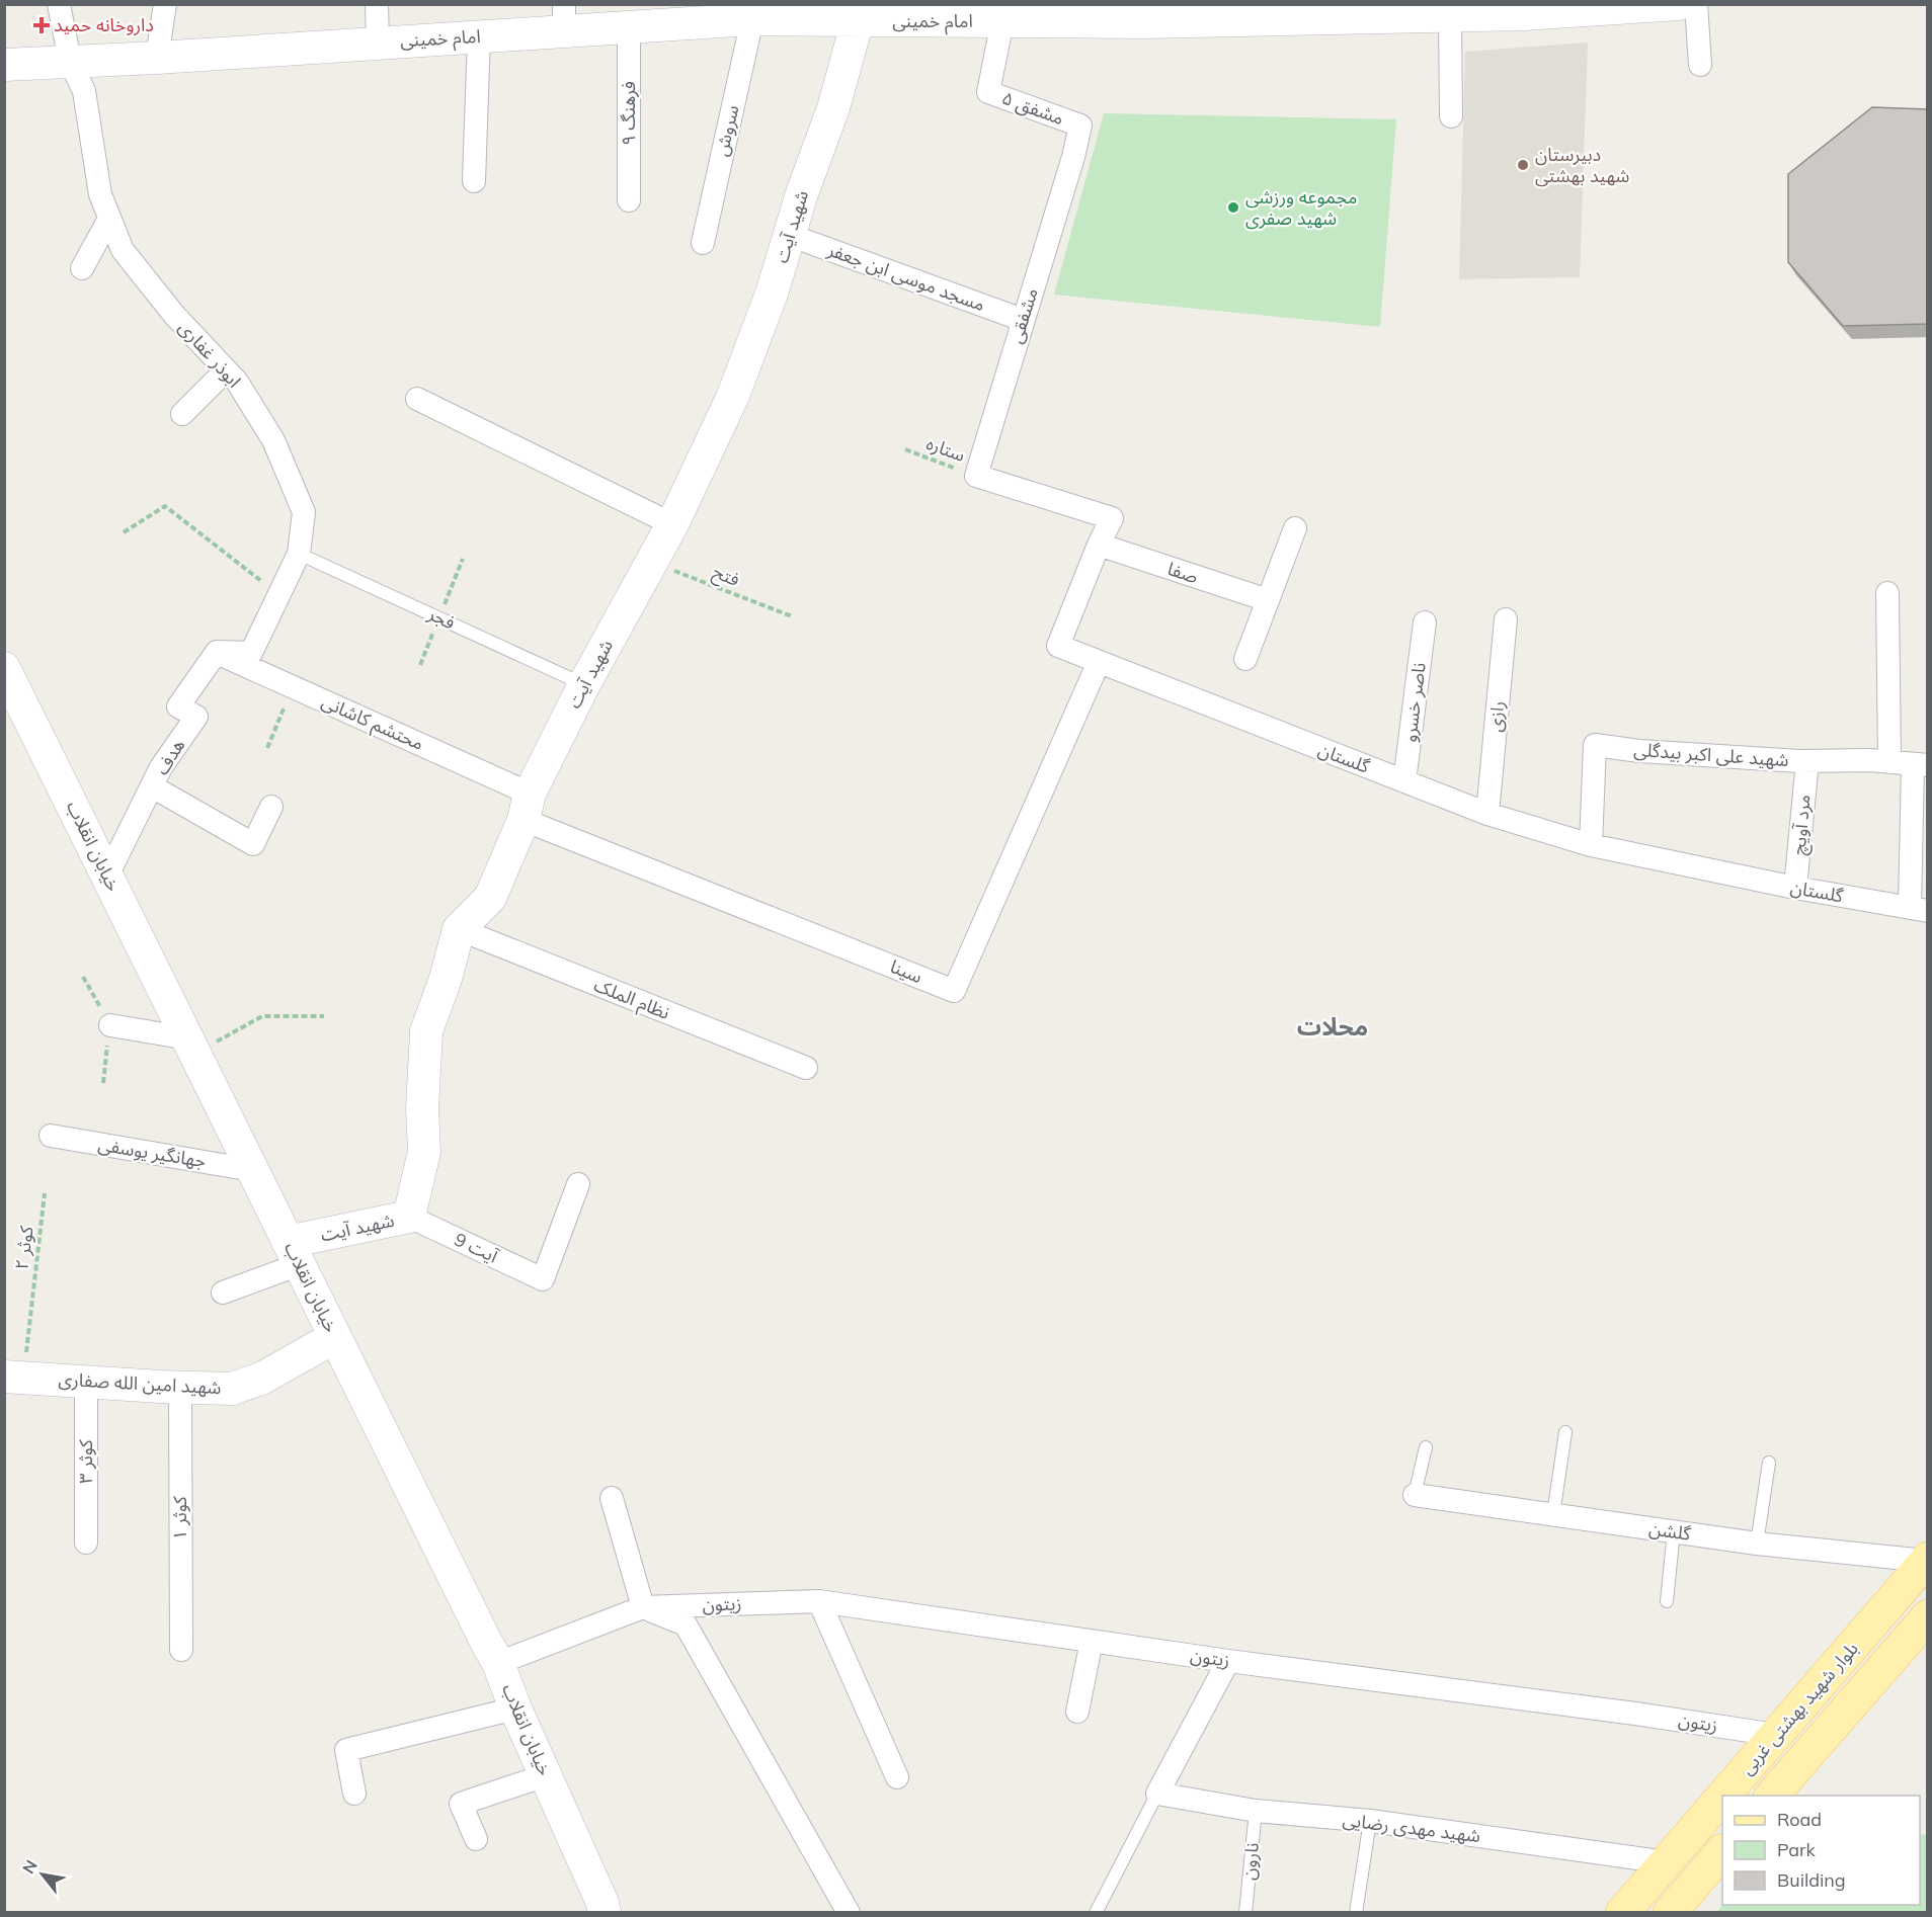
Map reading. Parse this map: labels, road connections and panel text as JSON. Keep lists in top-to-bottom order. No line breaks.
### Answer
{"streets":{"main road":["امام خمینی","شهید آیت","خیابان انقلاب","شهید امین الله صفاری","بلوار شهید بهشتی غربی"],"street":["مشفق ۵","فرهنگ ۹","سروش","مسجد موسی ابن جعفر","مشفقی","ابوذر غفاری","صفا","ناصر خسرو","رازی","محتشم کاشانی","شهید علی اکبر بیدگلی","هدف","گلستان","مرد آویچ","سینا","نظام الملک","جهانگیر یوسفی","آیت 9","کوثر ۳","کوثر ۱","گلشن","زیتون","شهید مهدی رضایی"],"lane":["فجر","نارون"],"path":["ستاره","فتح","کوثر ۲"]},"crossings":[["امام خمینی","مشفق ۵"],["امام خمینی","فرهنگ ۹"],["امام خمینی","سروش"],["امام خمینی","شهید آیت"],["امام خمینی","ابوذر غفاری"],["مشفق ۵","مشفقی"],["شهید آیت","مسجد موسی ابن جعفر"],["شهید آیت","فتح"],["شهید آیت","فجر"],["شهید آیت","محتشم کاشانی"],["شهید آیت","خیابان انقلاب"],["شهید آیت","سینا"],["شهید آیت","نظام الملک"],["شهید آیت","آیت 9"],["مسجد موسی ابن جعفر","مشفقی"],["مشفقی","ستاره"],["مشفقی","گلستان"],["ابوذر غفاری","فجر"],["ابوذر غفاری","محتشم کاشانی"],["ابوذر غفاری","هدف"],["ستاره","گلستان"],["صفا","گلستان"],["ناصر خسرو","گلستان"],["رازی","گلستان"],["محتشم کاشانی","هدف"],["محتشم کاشانی","سینا"],["شهید علی اکبر بیدگلی","گلستان"],["شهید علی اکبر بیدگلی","مرد آویچ"],["هدف","خیابان انقلاب"],["گلستان","مرد آویچ"],["گلستان","سینا"],["خیابان انقلاب","جهانگیر یوسفی"],["خیابان انقلاب","شهید امین الله صفاری"],["خیابان انقلاب","زیتون"],["کوثر ۲","شهید امین الله صفاری"],["شهید امین الله صفاری","کوثر ۳"],["شهید امین الله صفاری","کوثر ۱"],["گلشن","بلوار شهید بهشتی غربی"],["زیتون","بلوار شهید بهشتی غربی"],["بلوار شهید بهشتی غربی","شهید مهدی رضایی"],["شهید مهدی رضایی","نارون"]],"districts":["محلات"],"places":{"health":["داروخانه حمید"],"other":["دبیرستان شهید بهشتی","مجموعه ورزشی شهید صفری"]},"legend":["Road","Park","Building"],"north":"top left"}
